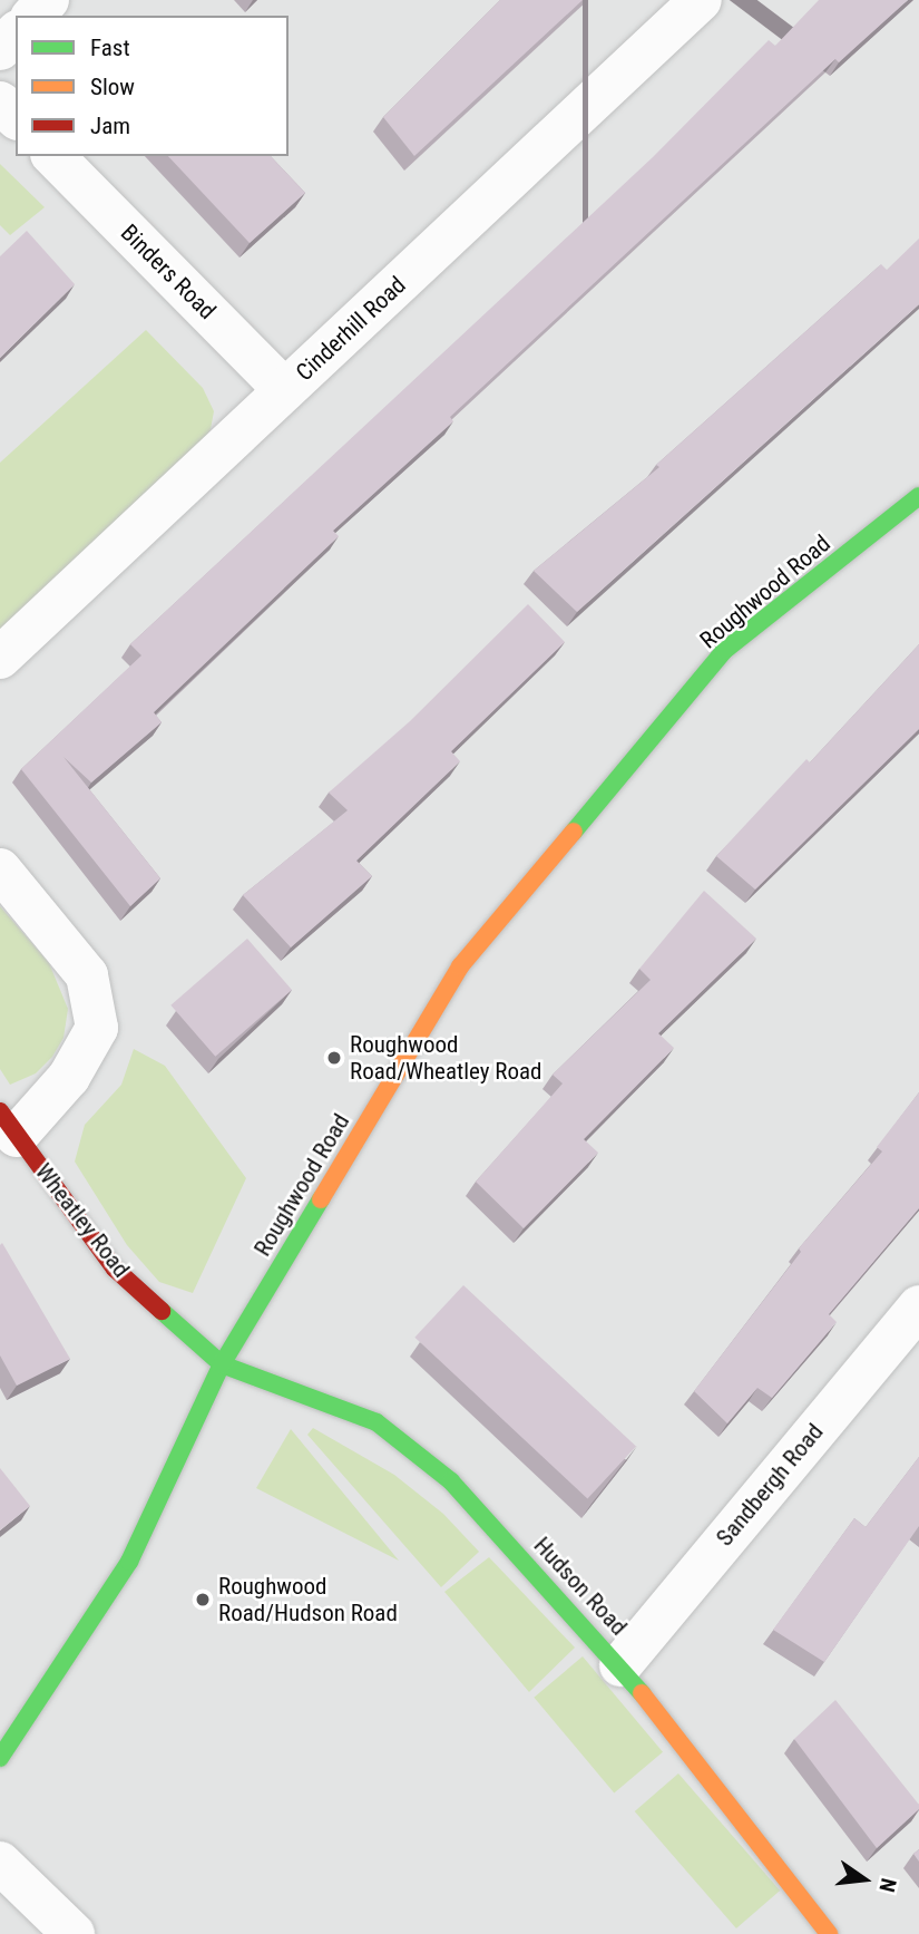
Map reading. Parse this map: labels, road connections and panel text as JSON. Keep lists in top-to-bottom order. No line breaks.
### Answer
{"streets":{"street":["Binders Road","Cinderhill Road","Roughwood Road","Wheatley Road","Sandbergh Road","Hudson Road"]},"crossings":[["Binders Road","Cinderhill Road"],["Roughwood Road","Wheatley Road"],["Roughwood Road","Hudson Road"],["Wheatley Road","Hudson Road"],["Sandbergh Road","Hudson Road"]],"places":["Roughwood Road/Wheatley Road","Roughwood Road/Hudson Road"],"legend":["Fast","Slow","Jam"],"north":"right"}
